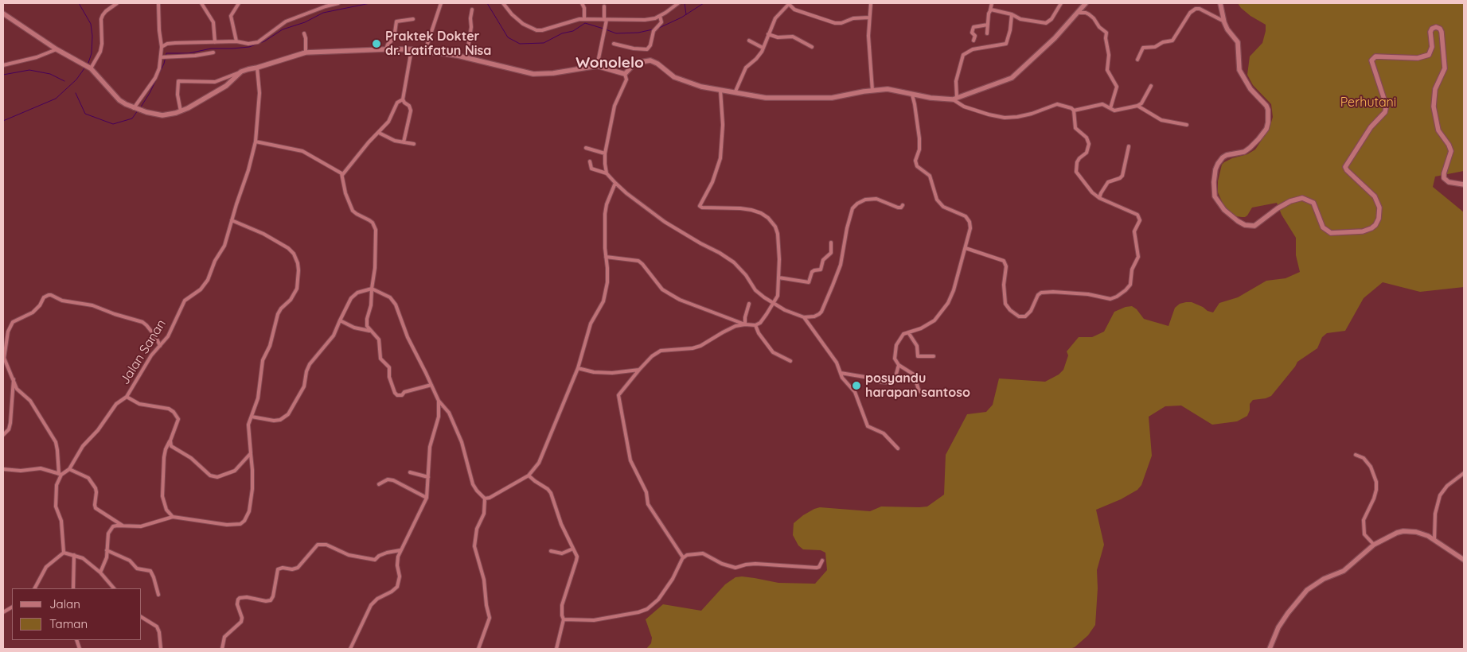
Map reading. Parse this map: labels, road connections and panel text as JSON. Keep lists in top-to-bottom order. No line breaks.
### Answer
{"streets":{"street":["Jalan Sanan"]},"districts":["Wonolelo"],"parks":["Perhutani"],"places":["Praktek Dokter dr. Latifatun Nisa","posyandu harapan santoso"],"legend":["Jalan","Taman"]}
